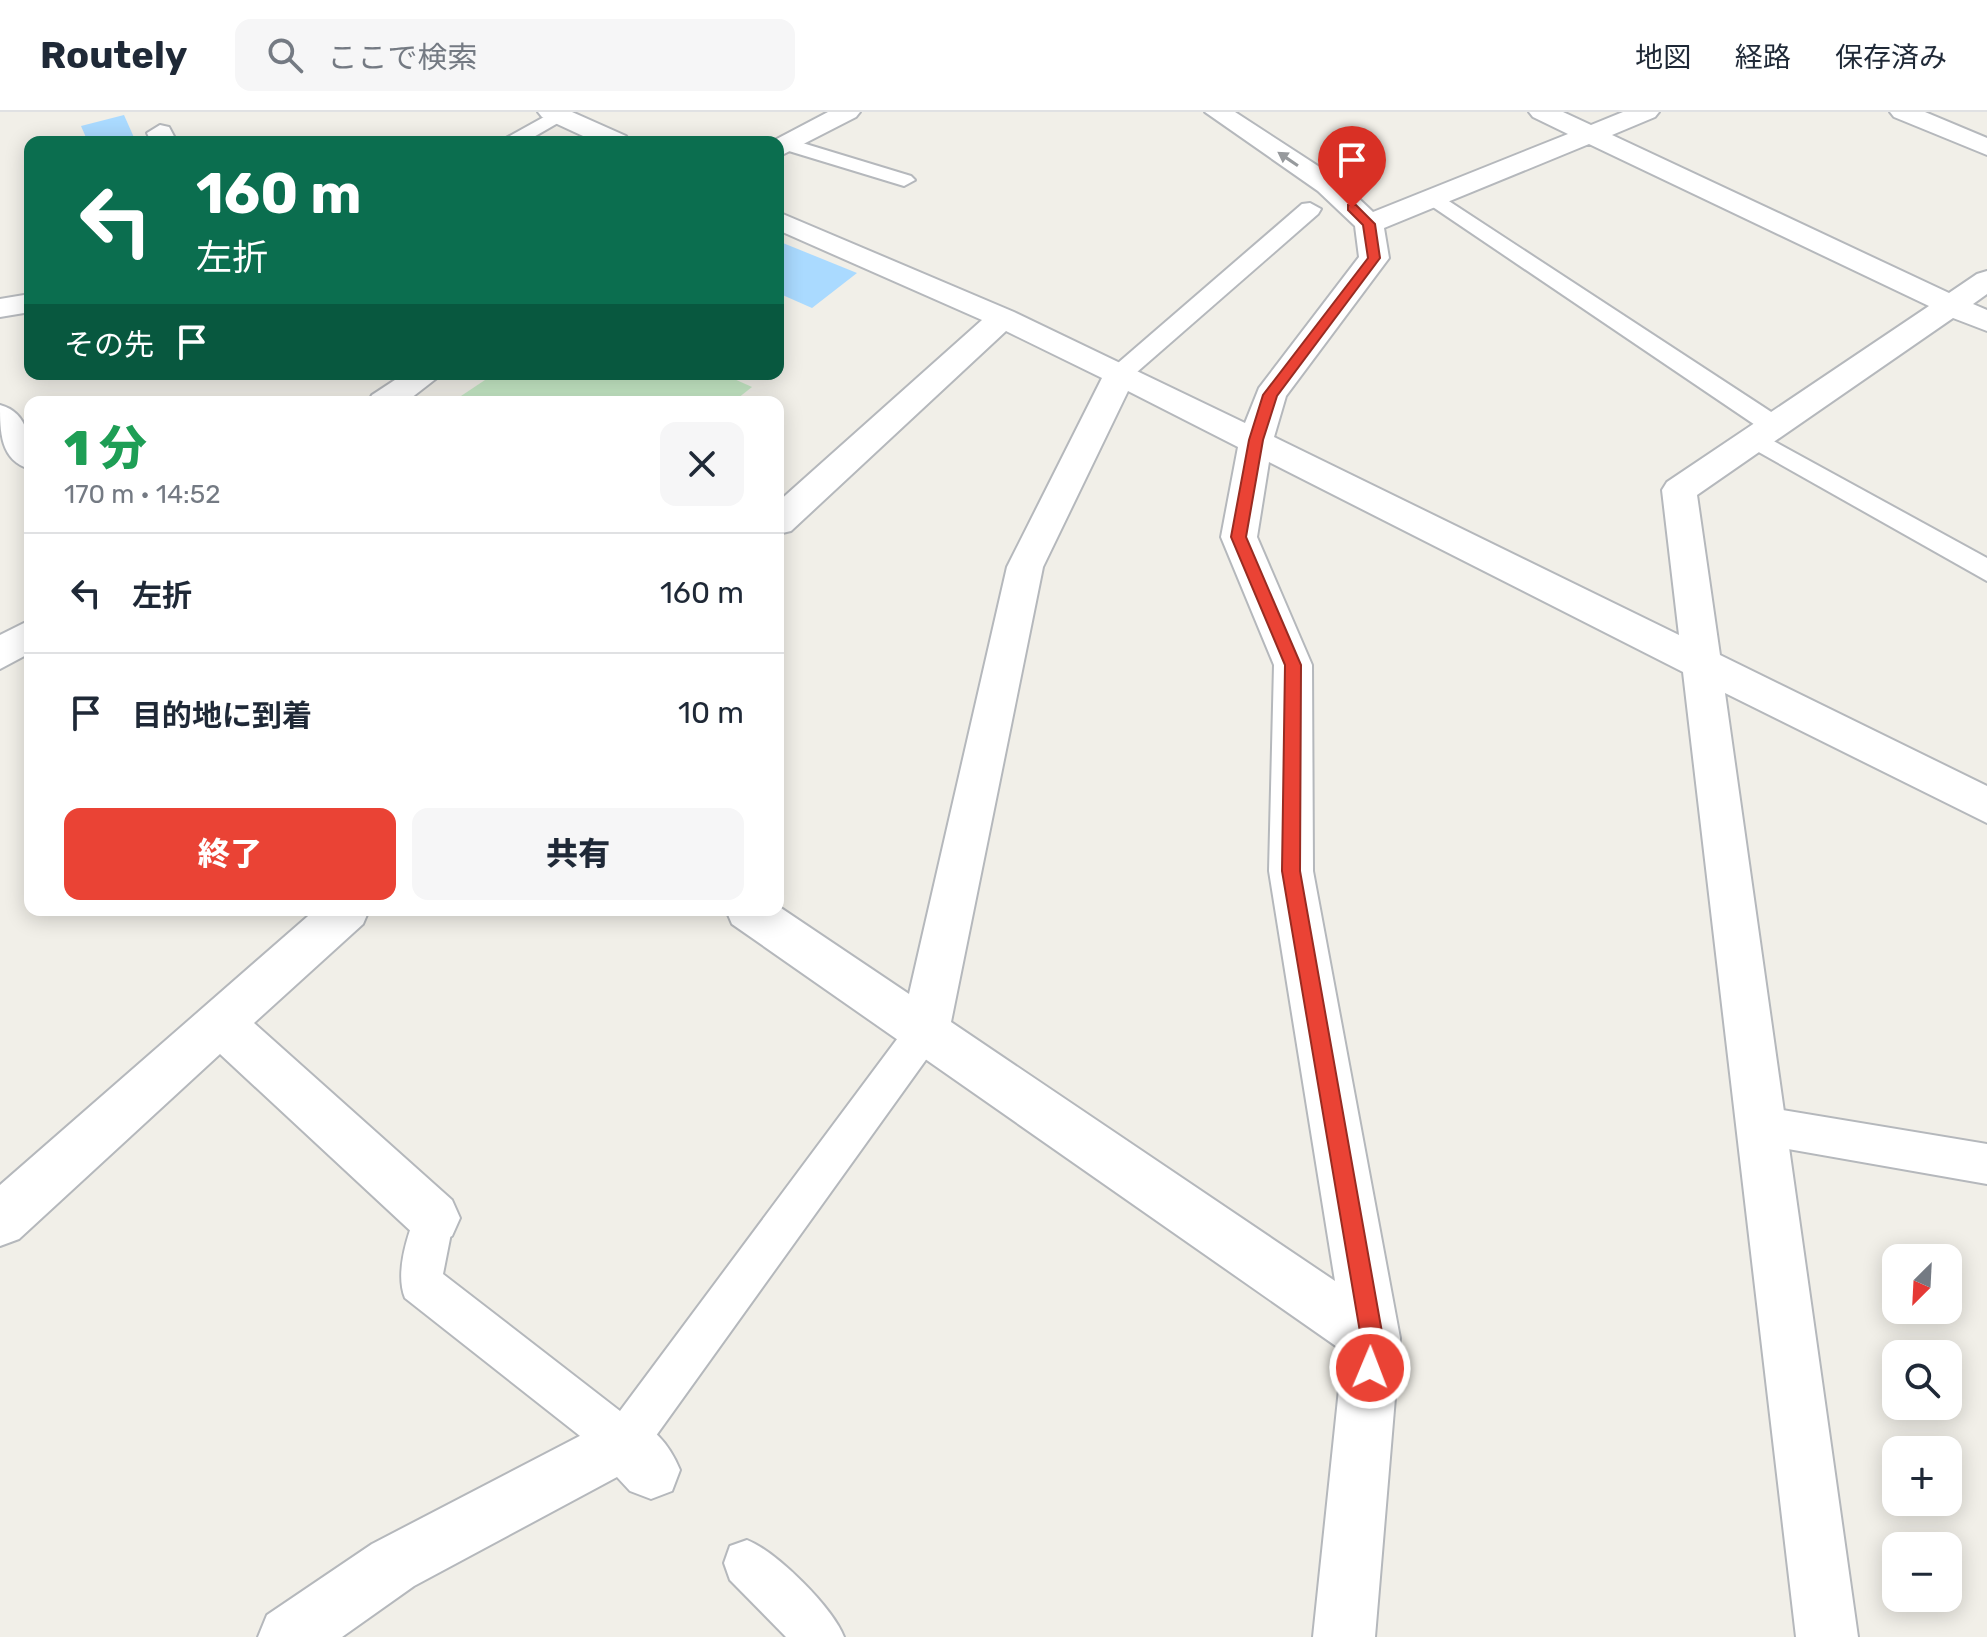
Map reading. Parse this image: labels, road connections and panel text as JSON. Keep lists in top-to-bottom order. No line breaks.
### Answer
{"north":"bottom left","page":{"header":"Routely","search":"ここで検索","nav":["地図","経路","保存済み"],"turn":["160 m","左折"],"then":"その先","heading":["1 分","170 m · 14:52"],"list":[{"name":"左折","value":"160 m"},{"name":"目的地に到着","value":"10 m"}],"buttons":["終了","共有"],"map_buttons":["+","−"]}}
